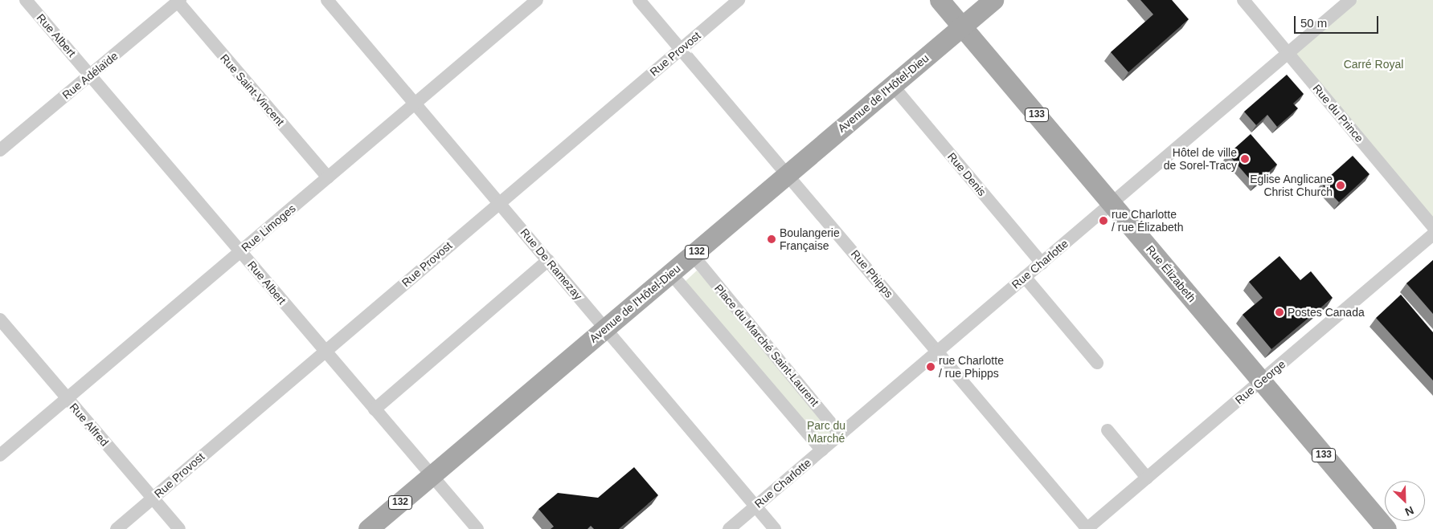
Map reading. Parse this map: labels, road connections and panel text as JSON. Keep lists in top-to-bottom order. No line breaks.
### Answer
{"streets":{"main road":["Avenue de l'Hôtel-Dieu","133","132","Rue Élizabeth"],"street":["Rue Albert","Rue Provost","Rue Adélaïde","Rue Saint-Vincent","Rue du Prince","Rue Denis","Rue Limoges","Rue De Ramezay","Rue Charlotte","Rue Phipps","Place du Marché Saint-Laurent","Rue George","Rue Alfred"]},"crossings":[["Rue Albert","Rue Provost"],["Rue Albert","Rue Adélaïde"],["Rue Albert","Avenue de l'Hôtel-Dieu"],["Rue Albert","Rue Limoges"],["Rue Provost","Rue De Ramezay"],["Rue Provost","Rue Phipps"],["Rue Provost","Rue Alfred"],["Rue Adélaïde","Rue Saint-Vincent"],["Rue Saint-Vincent","Rue Limoges"],["Avenue de l'Hôtel-Dieu","Rue Denis"],["Avenue de l'Hôtel-Dieu","Rue De Ramezay"],["Avenue de l'Hôtel-Dieu","Rue Phipps"],["Avenue de l'Hôtel-Dieu","Rue Élizabeth"],["Avenue de l'Hôtel-Dieu","Place du Marché Saint-Laurent"],["Rue du Prince","Rue Charlotte"],["Rue Denis","Rue Charlotte"],["Rue Limoges","Rue De Ramezay"],["Rue Limoges","Rue Alfred"],["Rue De Ramezay","Rue Charlotte"],["Rue Charlotte","Rue Phipps"],["Rue Charlotte","Rue Élizabeth"],["Rue Charlotte","Place du Marché Saint-Laurent"],["Rue Phipps","Rue George"],["Rue Élizabeth","Rue George"]],"parks":["Carré Royal","Parc du Marché"],"places":["Hôtel de ville de Sorel-Tracy","Eglise Anglicane Christ Church","rue Charlotte / rue Élizabeth","Boulangerie Française","Postes Canada","rue Charlotte / rue Phipps"],"scale_bar":"50 m","north":"bottom right"}
